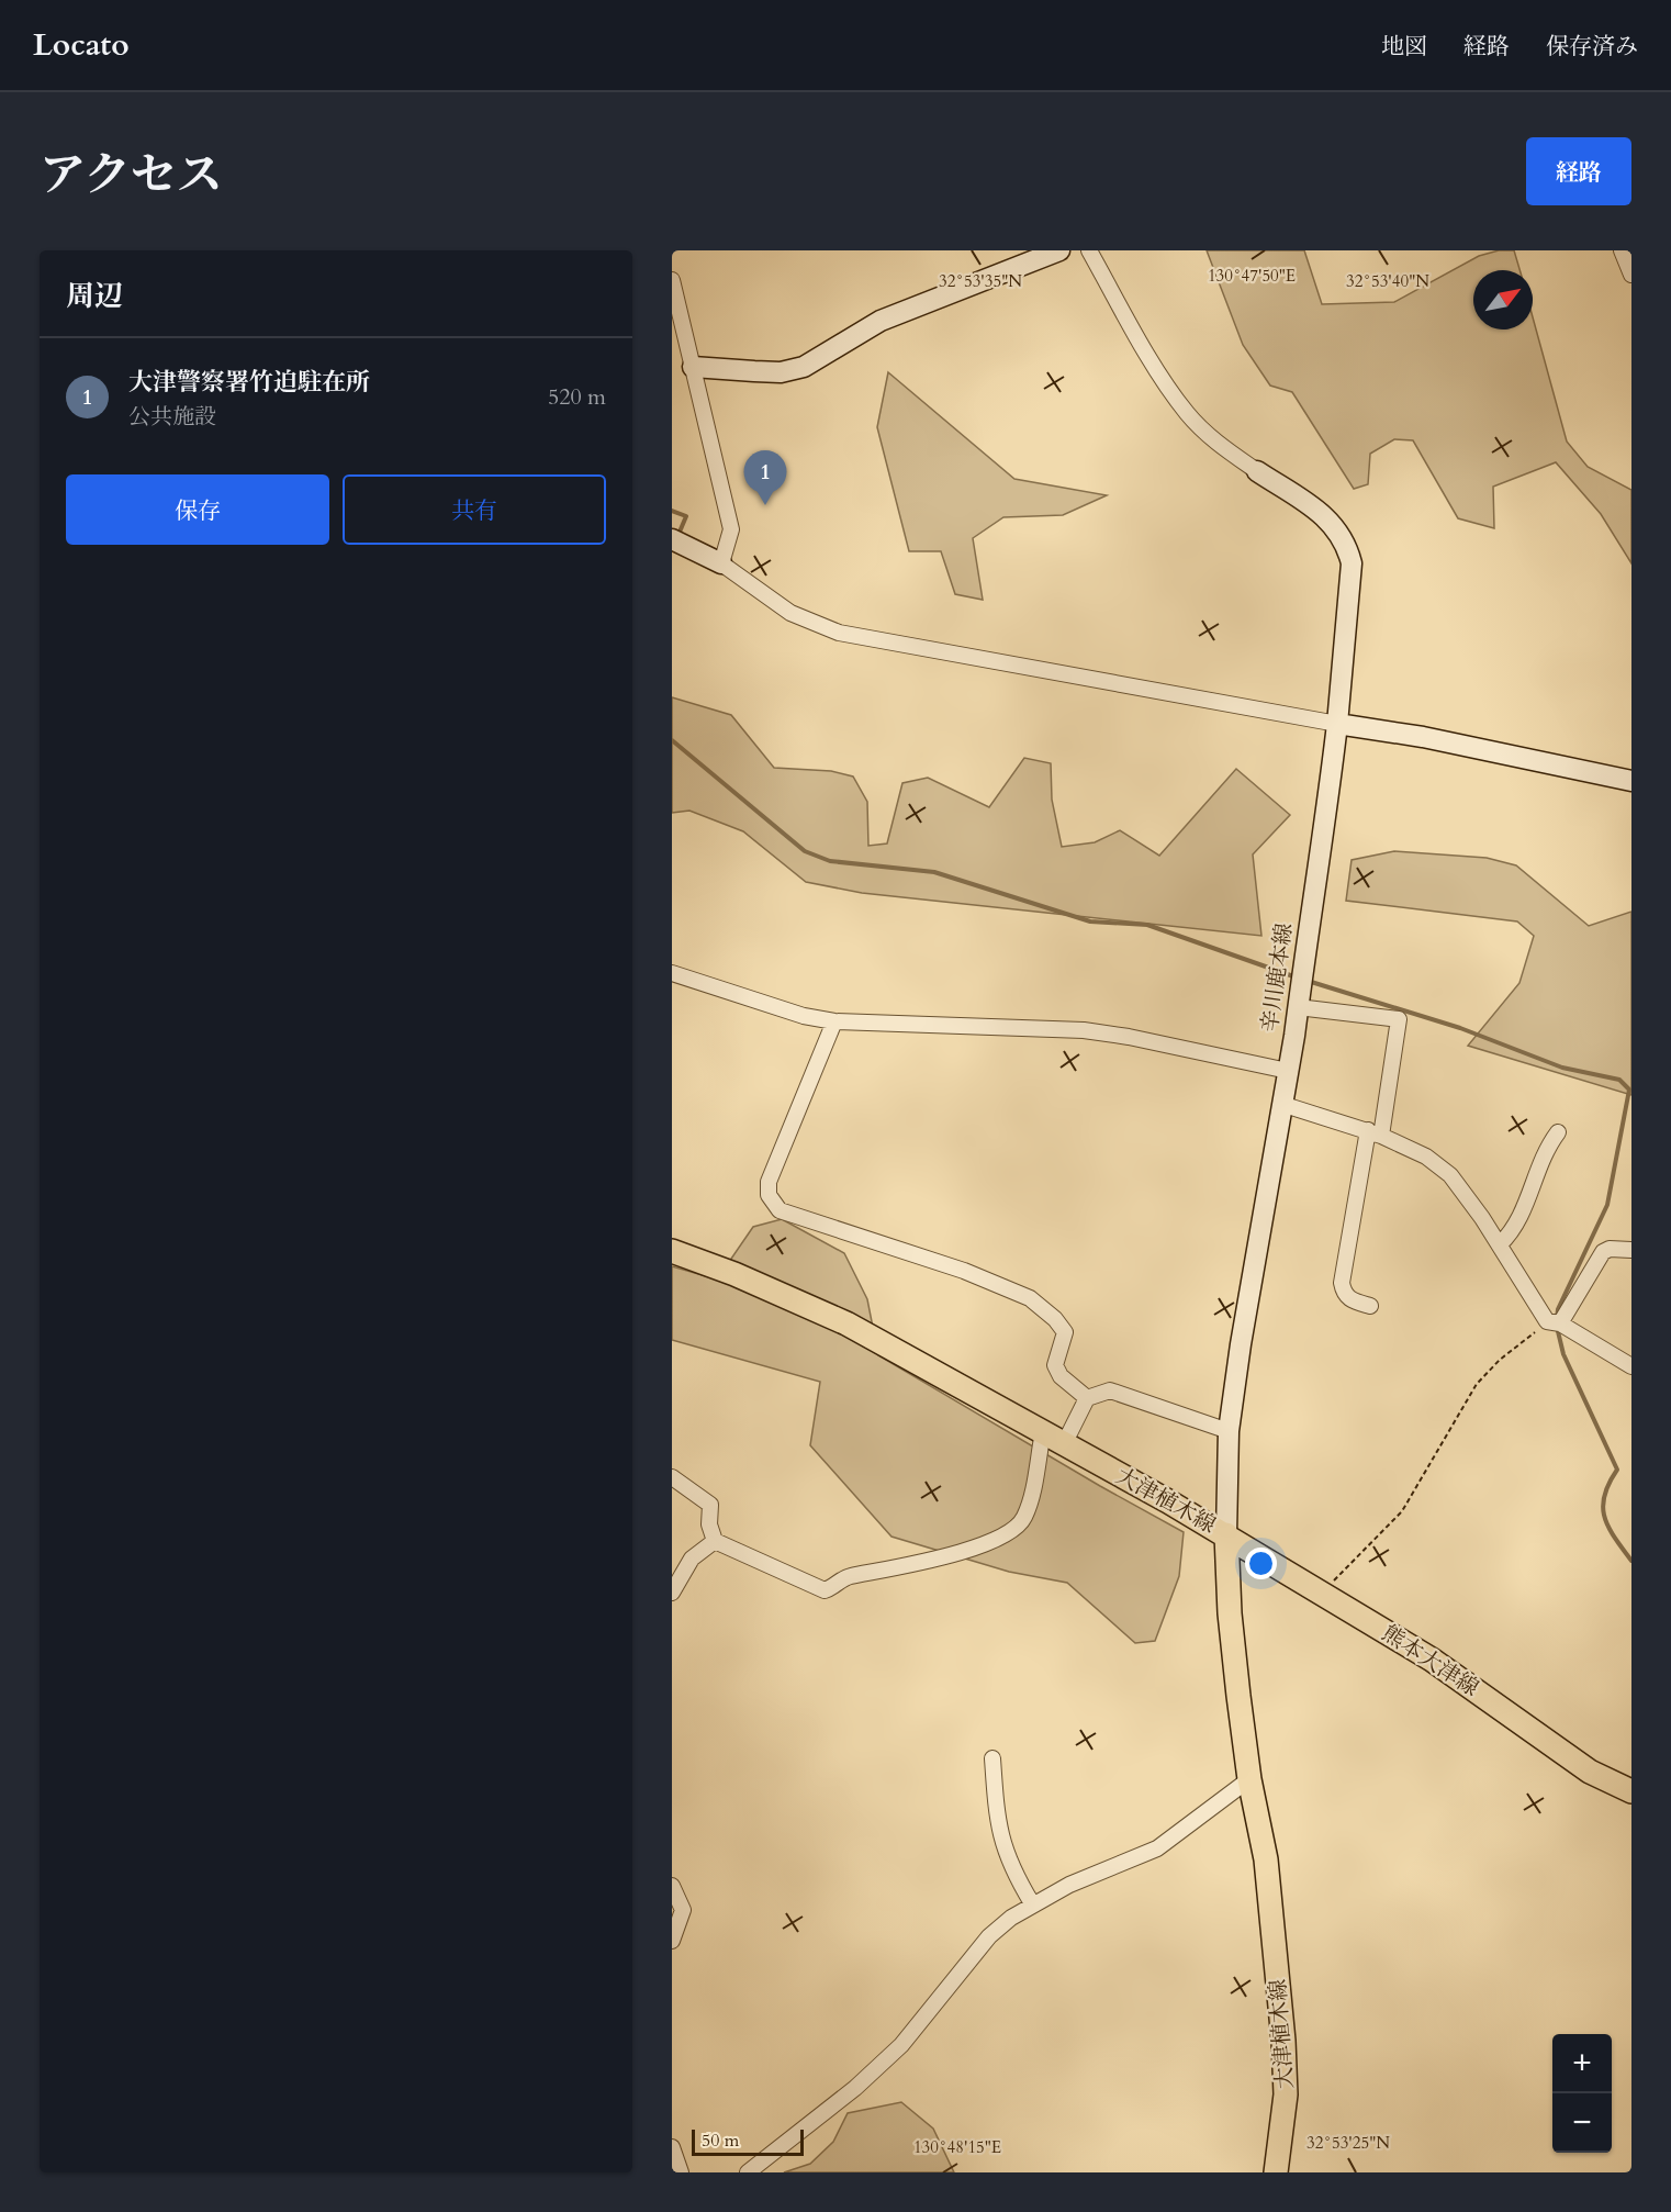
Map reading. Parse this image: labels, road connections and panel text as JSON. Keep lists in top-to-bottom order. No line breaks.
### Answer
{"streets":{"main road":["辛川鹿本線","大津植木線","熊本大津線"]},"crossings":[["辛川鹿本線","大津植木線"],["辛川鹿本線","熊本大津線"],["大津植木線","熊本大津線"]],"scale_bar":"50 m","north":"top right","page":{"header":"Locato","nav":["地図","経路","保存済み"],"title":"アクセス","buttons":["経路",["保存","共有"]],"heading":"周辺","list":[{"mark":"1","name":"大津警察署竹迫駐在所","note":"公共施設","value":"520 m"}],"pins":"1","map_buttons":["+","−"],"scale":"50 m"},"coordinates":["130°47'50\"E","32°53'35\"N","32°53'40\"N","32°53'25\"N","130°48'15\"E"]}
